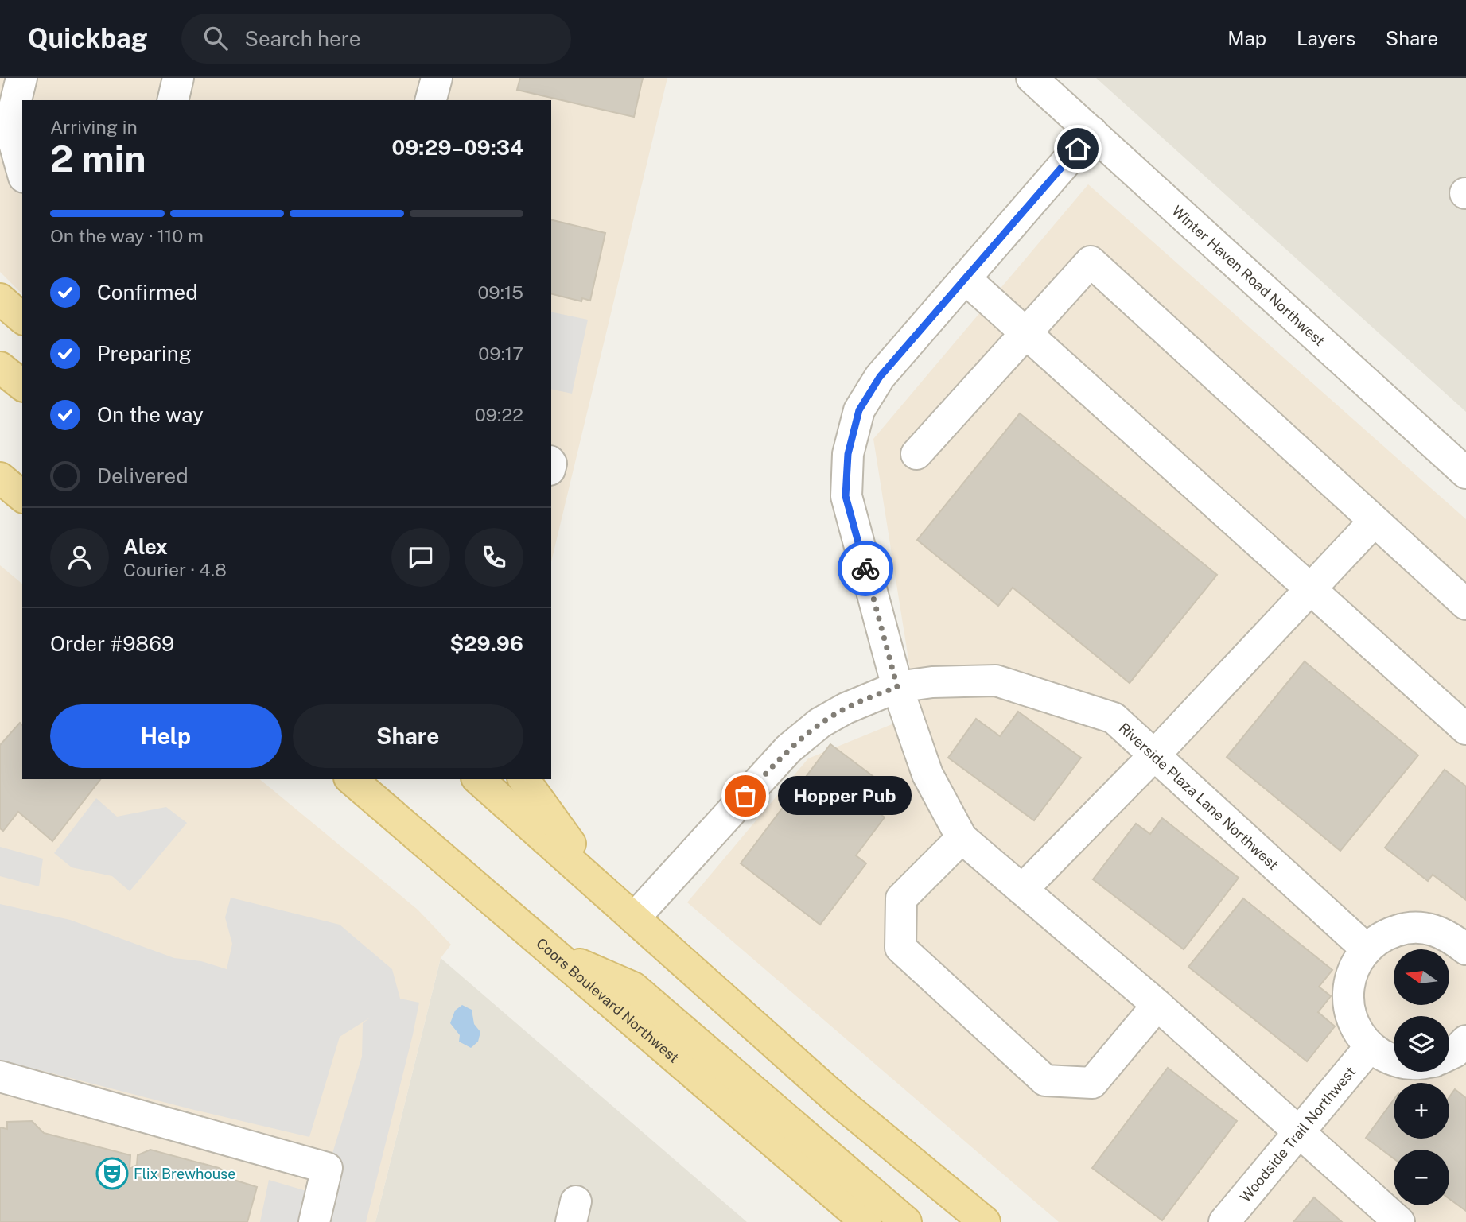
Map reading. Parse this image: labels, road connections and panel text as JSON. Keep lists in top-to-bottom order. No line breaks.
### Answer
{"streets":{"main road":["Coors Boulevard Northwest"],"street":["Winter Haven Road Northwest","Riverside Plaza Lane Northwest","Woodside Trail Northwest"]},"places":{"other":["Hopper Pub"],"theatre":["Flix Brewhouse"]},"north":"left","page":{"header":"Quickbag","search":"Search here","nav":["Map","Layers","Share"],"heading":["2 min","Arriving in","09:29–09:34"],"panel":["Alex","Courier · 4.8","Order #9869","$29.96"],"bar":"On the way · 110 m","list":[["Confirmed","09:15"],["Preparing","09:17"],["On the way","09:22"],"Delivered"],"buttons":["Help","Share"],"bubble":"Hopper Pub","map_buttons":["+","−"]}}
